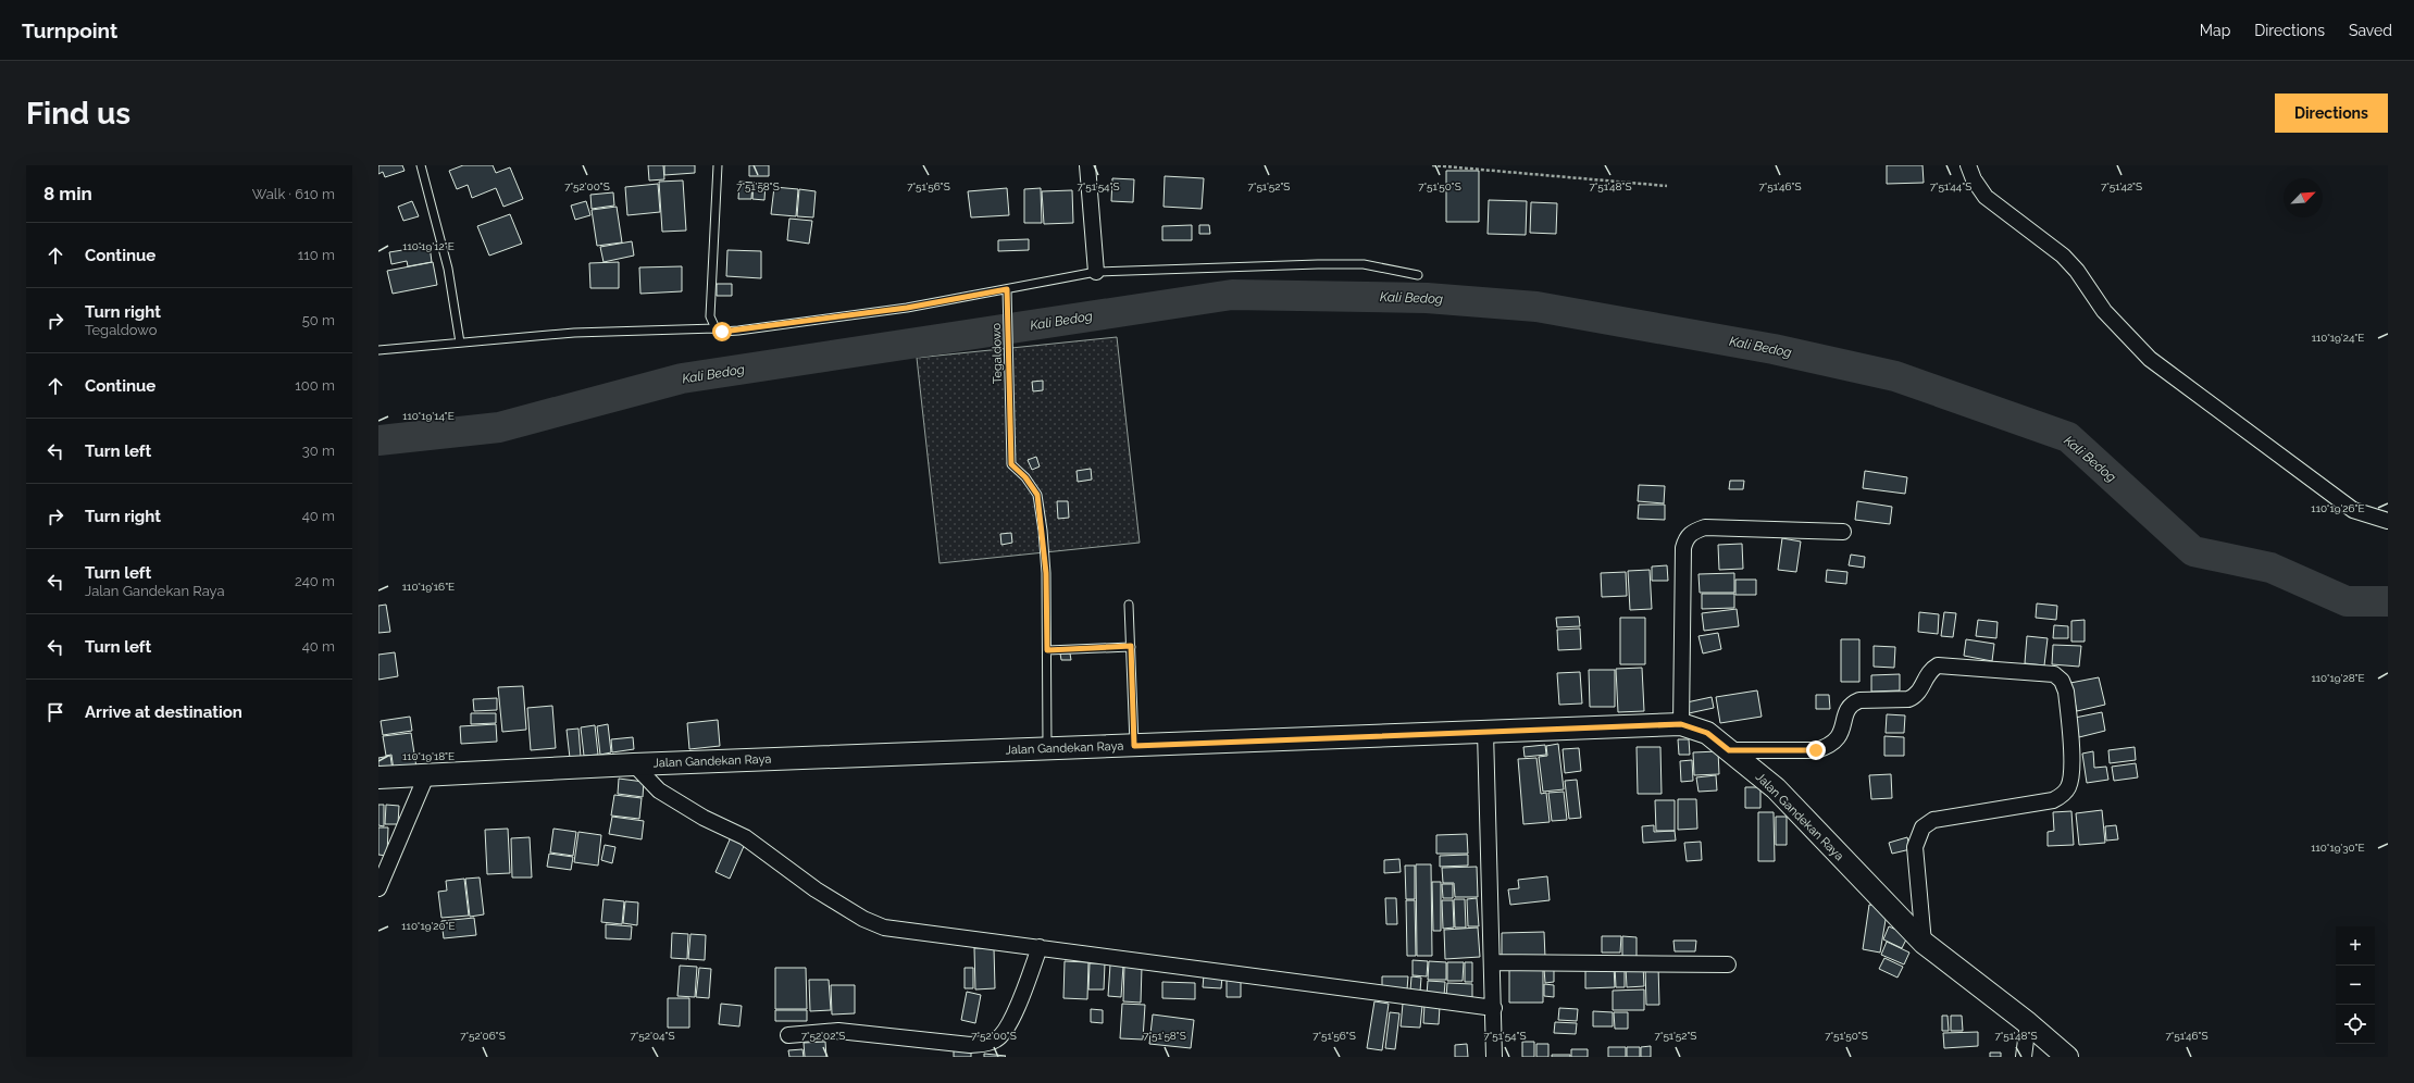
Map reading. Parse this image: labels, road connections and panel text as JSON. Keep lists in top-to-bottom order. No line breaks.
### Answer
{"streets":{"street":["Jalan Gandekan Raya"],"lane":["Tegaldowo"]},"crossings":[["Tegaldowo","Jalan Gandekan Raya"]],"water":["Kali Bedog"],"north":"top right","page":{"header":"Turnpoint","nav":["Map","Directions","Saved"],"buttons":"Directions","title":"Find us","heading":["8 min","Walk · 610 m"],"list":[["Continue","110 m"],["Turn right","Tegaldowo","50 m"],["Continue","100 m"],["Turn left","30 m"],["Turn right","40 m"],["Turn left","Jalan Gandekan Raya","240 m"],["Turn left","40 m"],"Arrive at destination"],"map_buttons":["+","−"]},"coordinates":["7°52'00\"S","7°51'58\"S","7°51'56\"S","7°51'54\"S","7°51'52\"S","7°51'50\"S","7°51'48\"S","7°51'46\"S","7°51'44\"S","7°51'42\"S","110°19'12\"E","110°19'24\"E","110°19'14\"E","110°19'26\"E","110°19'16\"E","110°19'28\"E","110°19'18\"E","110°19'30\"E","110°19'20\"E","7°52'04\"S","7°52'06\"S","7°52'02\"S"]}
